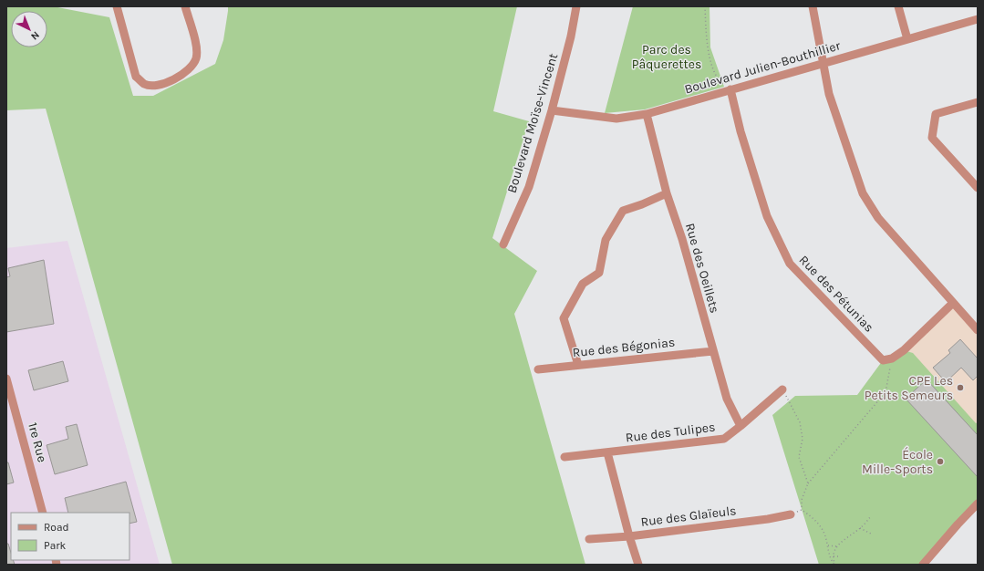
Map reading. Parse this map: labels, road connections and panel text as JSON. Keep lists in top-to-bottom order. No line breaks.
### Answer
{"streets":{"street":["Boulevard Julien-Bouthillier","Boulevard Moïse-Vincent","Rue des Oeillets","Rue des Pétunias","Rue des Bégonias","Rue des Tulipes","1re Rue","Rue des Glaïeuls"]},"crossings":[["Boulevard Julien-Bouthillier","Boulevard Moïse-Vincent"],["Boulevard Julien-Bouthillier","Rue des Oeillets"],["Boulevard Julien-Bouthillier","Rue des Pétunias"],["Rue des Oeillets","Rue des Bégonias"],["Rue des Oeillets","Rue des Tulipes"]],"parks":["Parc des Pâquerettes"],"places":["CPE Les Petits Semeurs","École Mille-Sports"],"legend":["Road","Park"],"north":"bottom right"}
